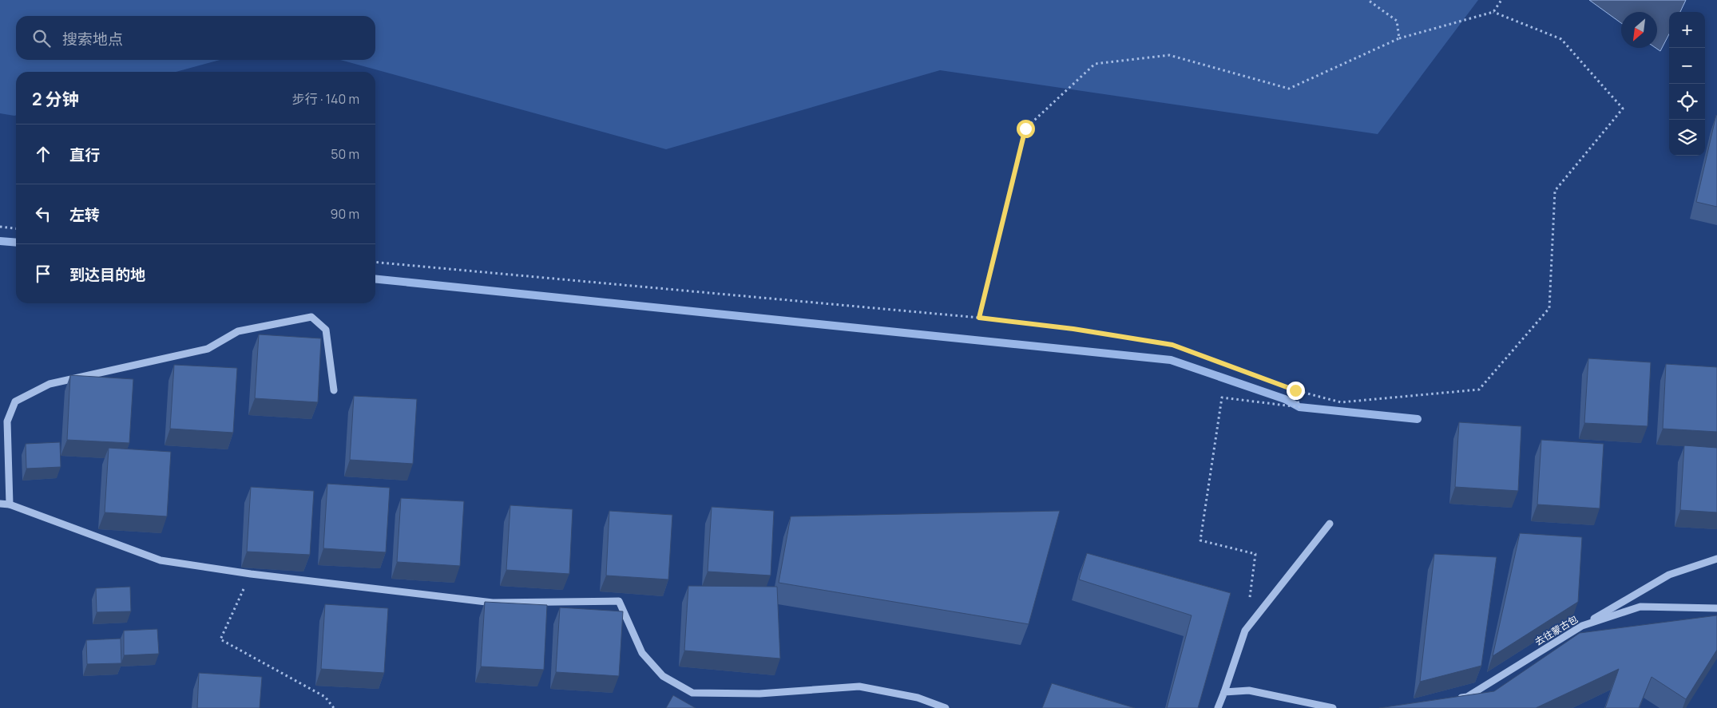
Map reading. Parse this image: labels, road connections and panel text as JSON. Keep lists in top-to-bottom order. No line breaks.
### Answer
{"streets":{"street":["去往蒙古包"]},"north":"bottom left","page":{"map_buttons":["+","−"],"search":"搜索地点","heading":["2 分钟","步行 · 140 m"],"list":[["直行","50 m"],["左转","90 m"],"到达目的地"]}}
